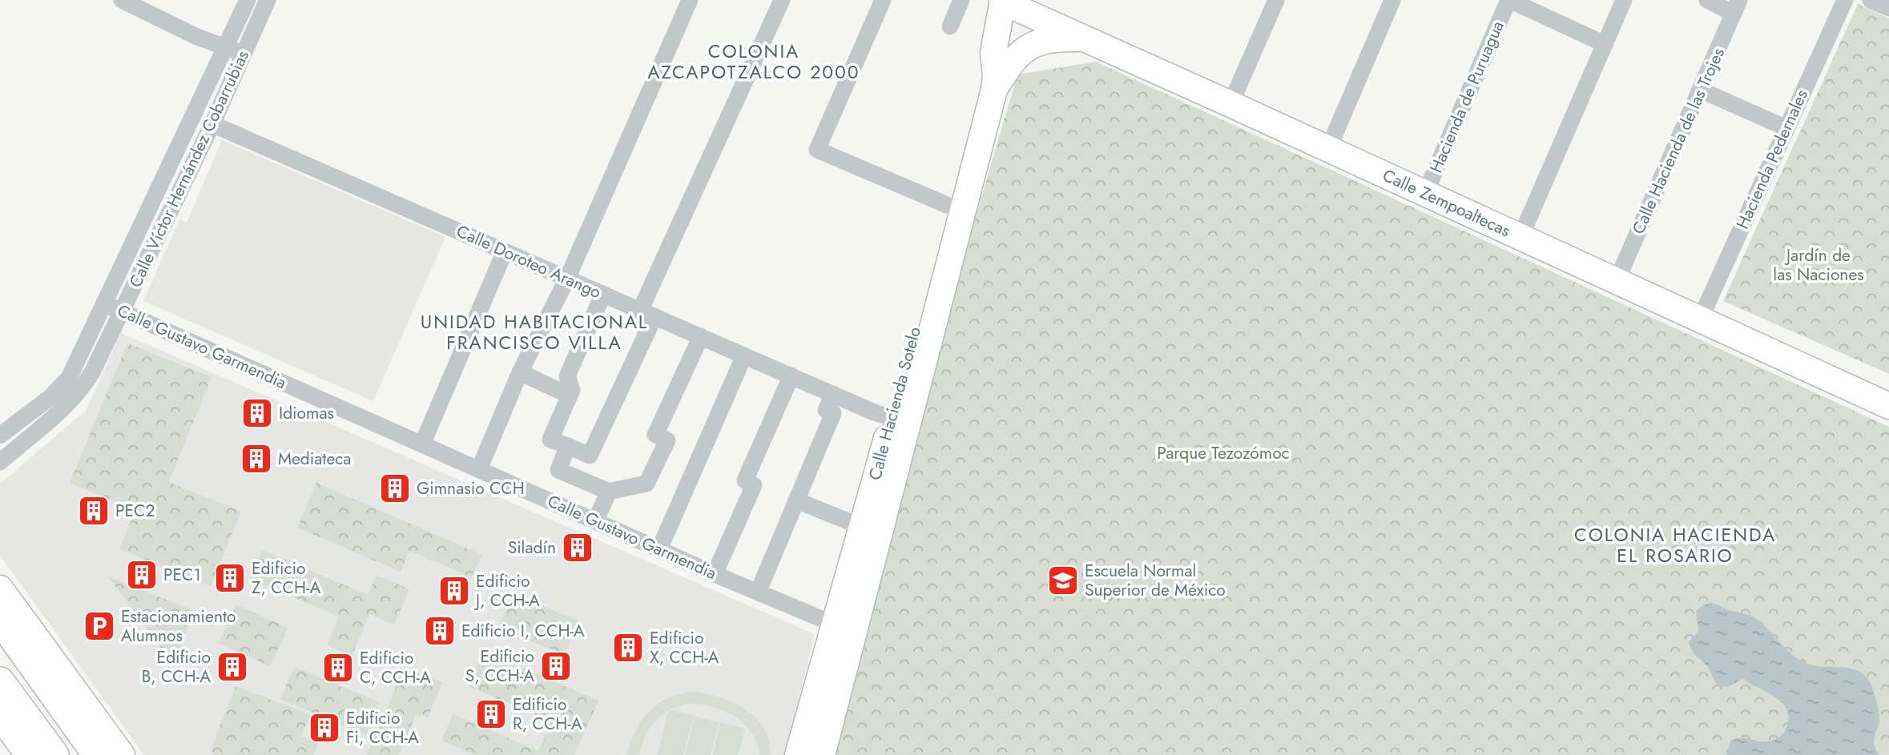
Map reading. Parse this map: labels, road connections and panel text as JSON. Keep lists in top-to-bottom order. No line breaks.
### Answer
{"streets":{"street":["Hacienda de Puruagua","Calle Hacienda de las Trojes","Hacienda Pedernales","Calle Víctor Hernández Cobarrubias","Calle Zempoaltecas","Calle Doroteo Arango","Calle Gustavo Garmendia","Calle Hacienda Sotelo"]},"crossings":[["Hacienda de Puruagua","Calle Zempoaltecas"],["Calle Hacienda de las Trojes","Calle Zempoaltecas"],["Hacienda Pedernales","Calle Zempoaltecas"],["Calle Víctor Hernández Cobarrubias","Calle Doroteo Arango"],["Calle Víctor Hernández Cobarrubias","Calle Gustavo Garmendia"],["Calle Zempoaltecas","Calle Hacienda Sotelo"],["Calle Doroteo Arango","Calle Hacienda Sotelo"],["Calle Gustavo Garmendia","Calle Hacienda Sotelo"]],"districts":["COLONIA AZCAPOTZALCO 2000","UNIDAD HABITACIONAL FRANCISCO VILLA","COLONIA HACIENDA EL ROSARIO"],"parks":["Jardín de las Naciones","Parque Tezozómoc"],"places":{"building":["Idiomas","Mediateca","Gimnasio CCH","PEC2","Siladín","PEC1","Edificio Z, CCH-A","Edificio J, CCH-A","Edificio I, CCH-A","Edificio X, CCH-A","Edificio S, CCH-A","Edificio B, CCH-A","Edificio C, CCH-A","Edificio R, CCH-A","Edificio Fi, CCH-A"],"school or university":["Escuela Normal Superior de México"],"parking":["Estacionamiento Alumnos"]}}
